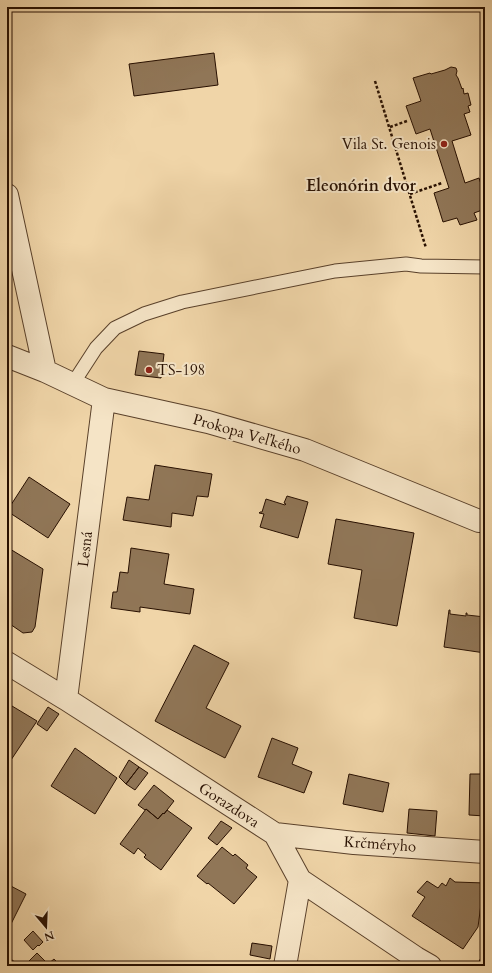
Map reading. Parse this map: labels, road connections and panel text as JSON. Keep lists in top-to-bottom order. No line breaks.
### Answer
{"streets":{"street":["Prokopa Veľkého","Lesná","Gorazdova","Krčméryho"]},"crossings":[["Prokopa Veľkého","Lesná"],["Lesná","Gorazdova"],["Gorazdova","Krčméryho"]],"districts":["Eleonórin dvor"],"places":["Vila St. Genois","TS-198"],"north":"bottom"}
